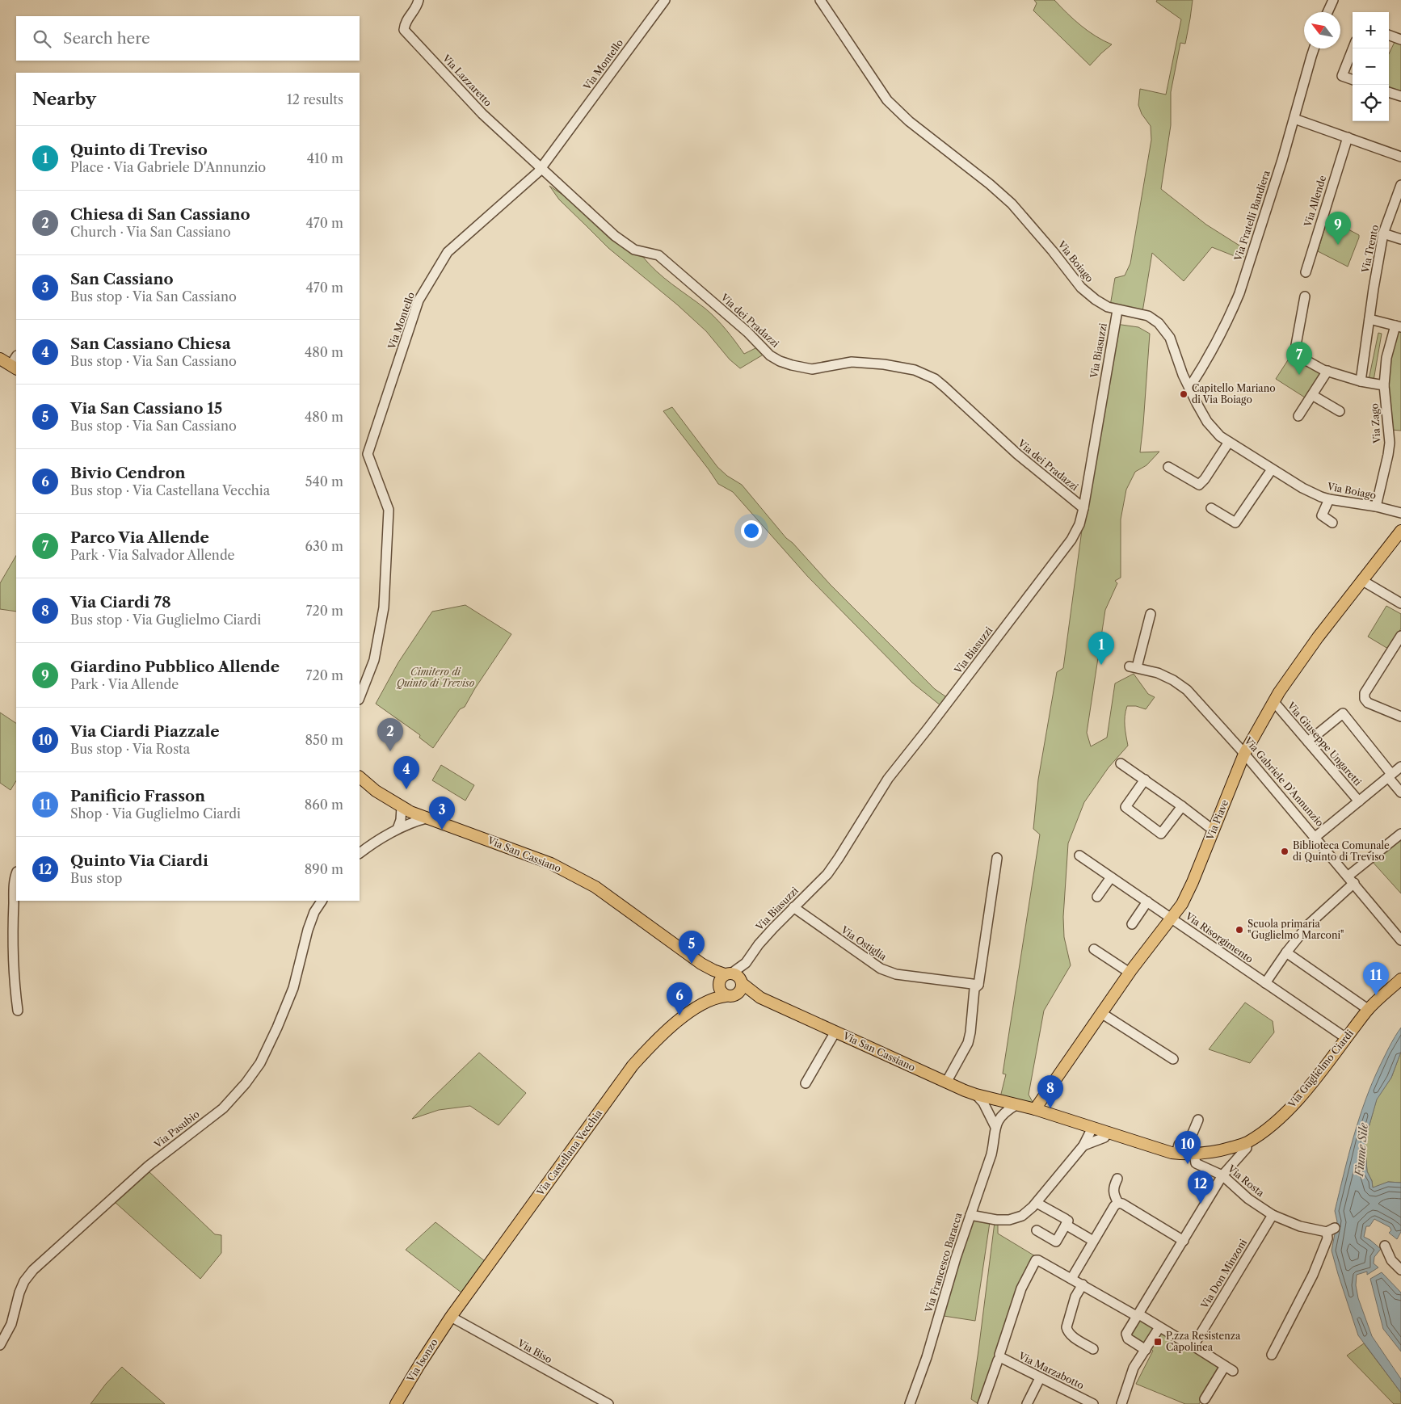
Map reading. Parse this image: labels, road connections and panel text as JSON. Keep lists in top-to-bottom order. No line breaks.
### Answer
{"streets":{"main road":["Via Piave","Via San Cassiano","Via Guglielmo Ciardi","Via Castellana Vecchia","Via Isonzo"],"street":["Via Montello","Via Lazzaretto","Via Allende","Via Fratelli Bandiera","Via Trento","Via Boiago","Via dei Pradazzi","Via Biasuzzi","Via Zago","Via Giuseppe Ungaretti","Via Gabriele D'Annunzio","Via Risorgimento","Via Ostiglia","Via Pasubio","Via Rosta","Via Francesco Baracca","Via Don Minzoni","Via Biso","Via Marzabotto"]},"crossings":[["Via Montello","Via Lazzaretto"],["Via Montello","Via dei Pradazzi"],["Via Lazzaretto","Via dei Pradazzi"],["Via Fratelli Bandiera","Via Boiago"],["Via Boiago","Via Biasuzzi"],["Via Boiago","Via Zago"],["Via dei Pradazzi","Via Biasuzzi"],["Via Biasuzzi","Via San Cassiano"],["Via Biasuzzi","Via Ostiglia"],["Via Biasuzzi","Via Castellana Vecchia"],["Via Giuseppe Ungaretti","Via Piave"],["Via Gabriele D'Annunzio","Via Piave"],["Via Piave","Via Risorgimento"],["Via Piave","Via Guglielmo Ciardi"],["Via San Cassiano","Via Guglielmo Ciardi"],["Via San Cassiano","Via Castellana Vecchia"],["Via San Cassiano","Via Francesco Baracca"],["Via Risorgimento","Via Guglielmo Ciardi"],["Via Guglielmo Ciardi","Via Rosta"],["Via Guglielmo Ciardi","Via Francesco Baracca"],["Via Castellana Vecchia","Via Biso"],["Via Castellana Vecchia","Via Isonzo"],["Via Rosta","Via Don Minzoni"],["Via Biso","Via Isonzo"]],"water":["Fiume Sile"],"parks":["Cimitero di Quinto di Treviso"],"places":{"other":["Capitello Mariano di Via Boiago","Biblioteca Comunale di Quinto di Treviso","Scuola primaria \"Guglielmo Marconi\""],"transit":["P.zza Resistenza Capolinea"]},"north":"top left","page":{"map_buttons":["+","−"],"search":"Search here","heading":["Nearby","12 results"],"list":[{"mark":"1","name":"Quinto di Treviso","note":"Place · Via Gabriele D'Annunzio","value":"410 m"},{"mark":"2","name":"Chiesa di San Cassiano","note":"Church · Via San Cassiano","value":"470 m"},{"mark":"3","name":"San Cassiano","note":"Bus stop · Via San Cassiano","value":"470 m"},{"mark":"4","name":"San Cassiano Chiesa","note":"Bus stop · Via San Cassiano","value":"480 m"},{"mark":"5","name":"Via San Cassiano 15","note":"Bus stop · Via San Cassiano","value":"480 m"},{"mark":"6","name":"Bivio Cendron","note":"Bus stop · Via Castellana Vecchia","value":"540 m"},{"mark":"7","name":"Parco Via Allende","note":"Park · Via Salvador Allende","value":"630 m"},{"mark":"8","name":"Via Ciardi 78","note":"Bus stop · Via Guglielmo Ciardi","value":"720 m"},{"mark":"9","name":"Giardino Pubblico Allende","note":"Park · Via Allende","value":"720 m"},{"mark":"10","name":"Via Ciardi Piazzale","note":"Bus stop · Via Rosta","value":"850 m"},{"mark":"11","name":"Panificio Frasson","note":"Shop · Via Guglielmo Ciardi","value":"860 m"},{"mark":"12","name":"Quinto Via Ciardi","note":"Bus stop","value":"890 m"}],"pins":["9","7","1","2","4","3","5","11","6","8","10","12"]}}
